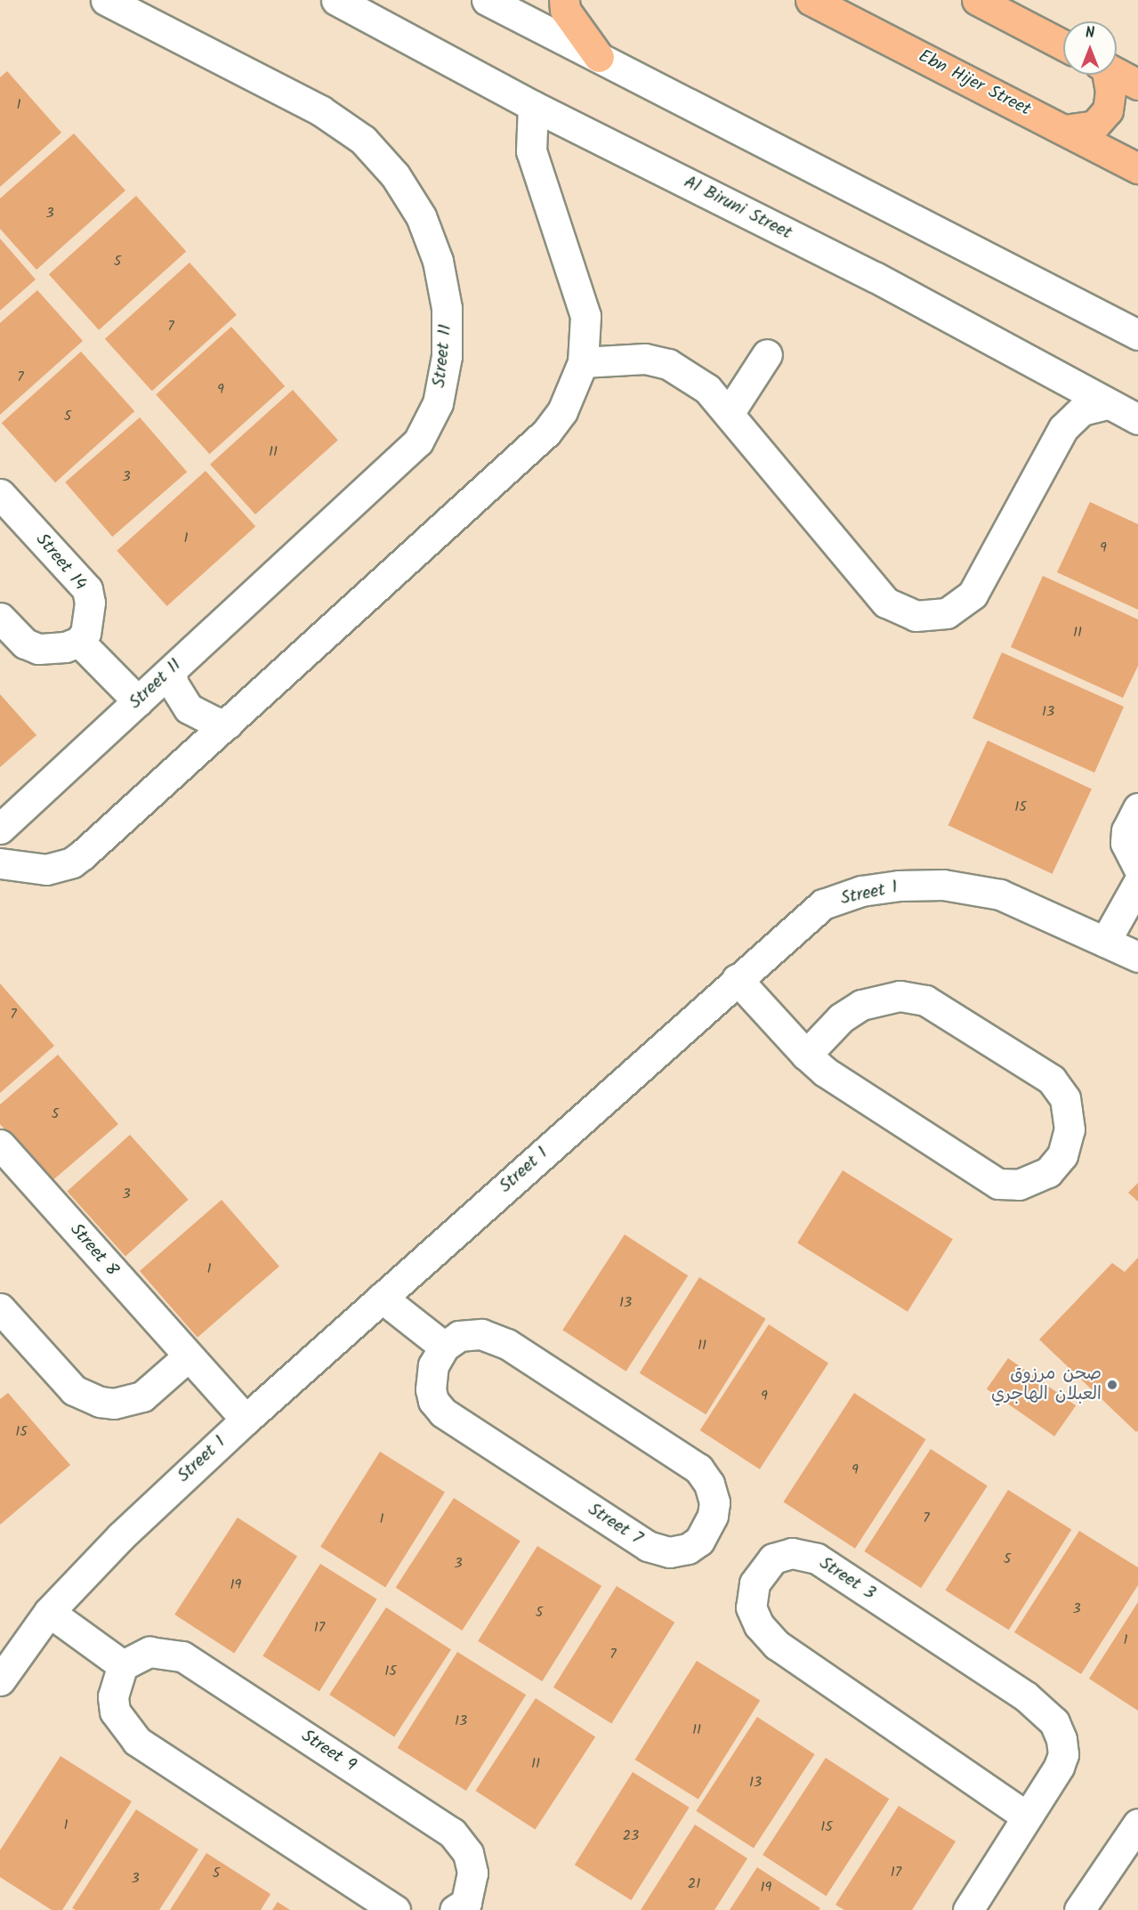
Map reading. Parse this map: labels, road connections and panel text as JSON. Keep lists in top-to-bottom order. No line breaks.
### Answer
{"streets":{"main road":["Ebn Hijer Street"],"street":["Al Biruni Street","Street 11","Street 14","Street 1","Street 8","Street 7","Street 3","Street 9"]},"crossings":[["Street 1","Street 8"]],"places":["صحن مرزوق العبلان الهاجري"],"house_numbers":["1","3","5","7","7","9","5","11","3","1","9","11","13","15","7","5","3","1","13","11","9","15","9","7","1","5","3","19","3","5","17","1","7","15","13","11","11","13","1","15","23","17","5","3","21","19"],"north":"top"}
